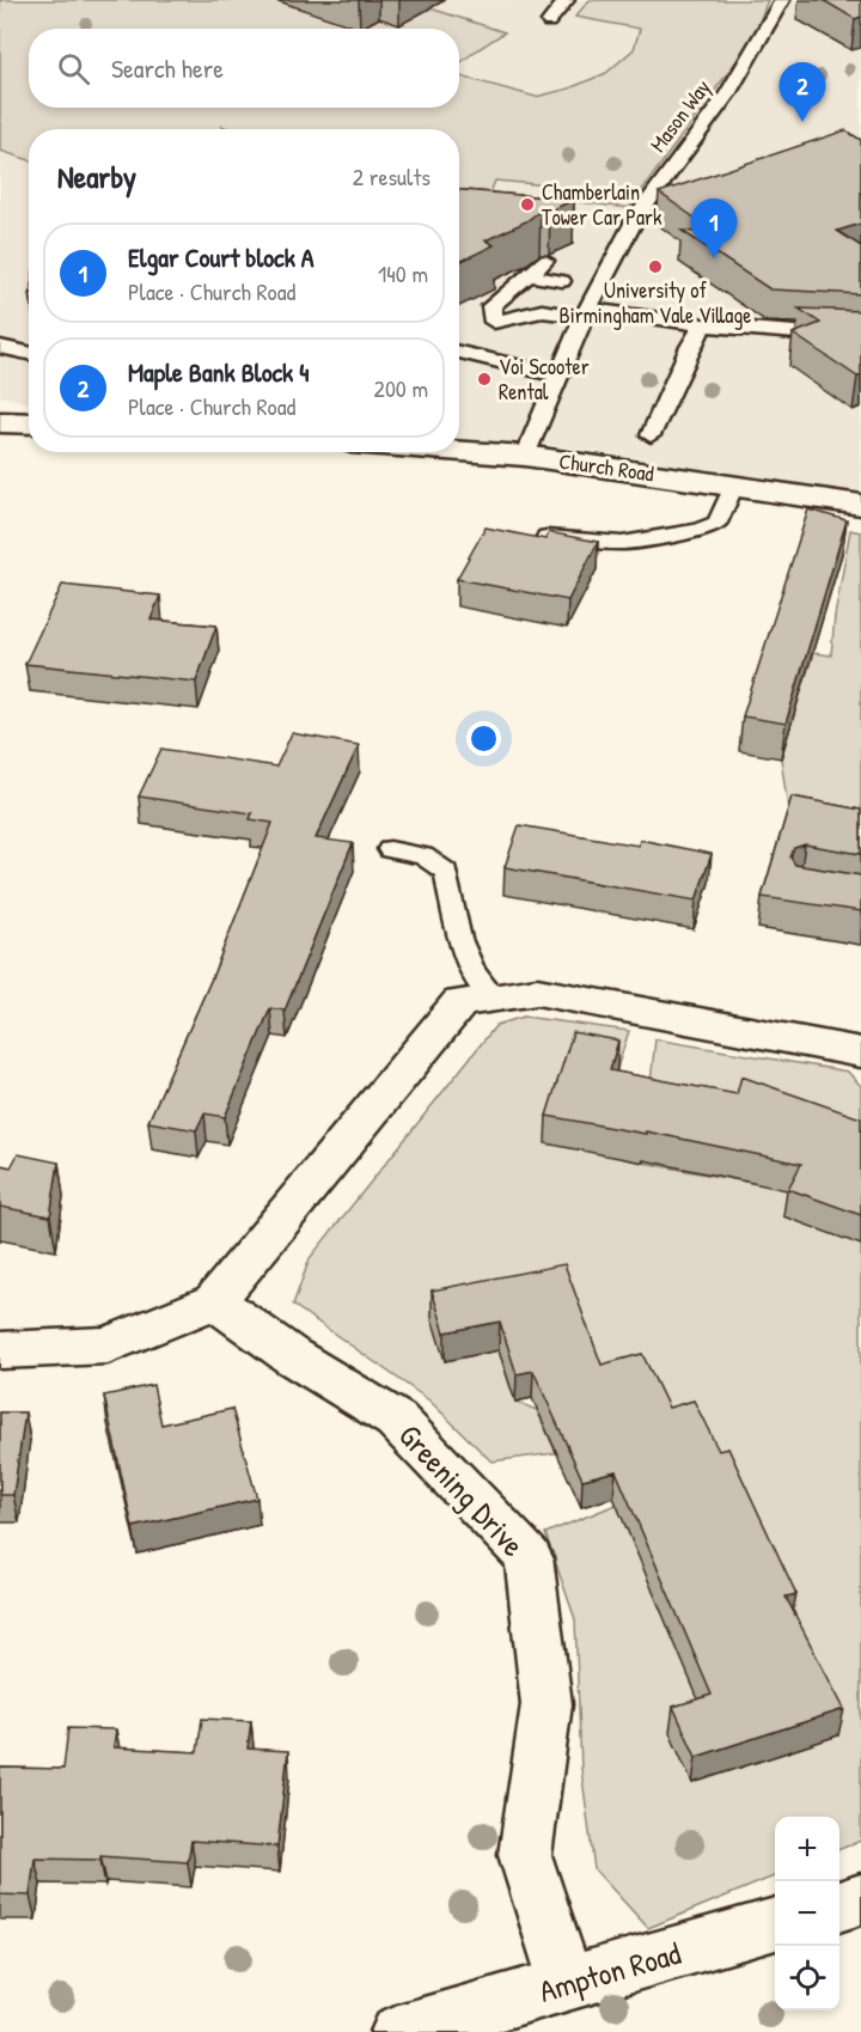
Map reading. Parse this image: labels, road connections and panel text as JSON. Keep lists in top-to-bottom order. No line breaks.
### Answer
{"streets":{"street":["Church Road","Greening Drive","Ampton Road"],"lane":["Mason Way"]},"crossings":[["Mason Way","Church Road"],["Greening Drive","Ampton Road"]],"places":["Chamberlain Tower Car Park","University of Birmingham Vale Village","Voi Scooter Rental"],"page":{"search":"Search here","pins":["2","1"],"heading":["Nearby","2 results"],"list":[{"mark":"1","name":"Elgar Court block A","note":"Place · Church Road","value":"140 m"},{"mark":"2","name":"Maple Bank Block 4","note":"Place · Church Road","value":"200 m"}],"map_buttons":["+","−"]}}
